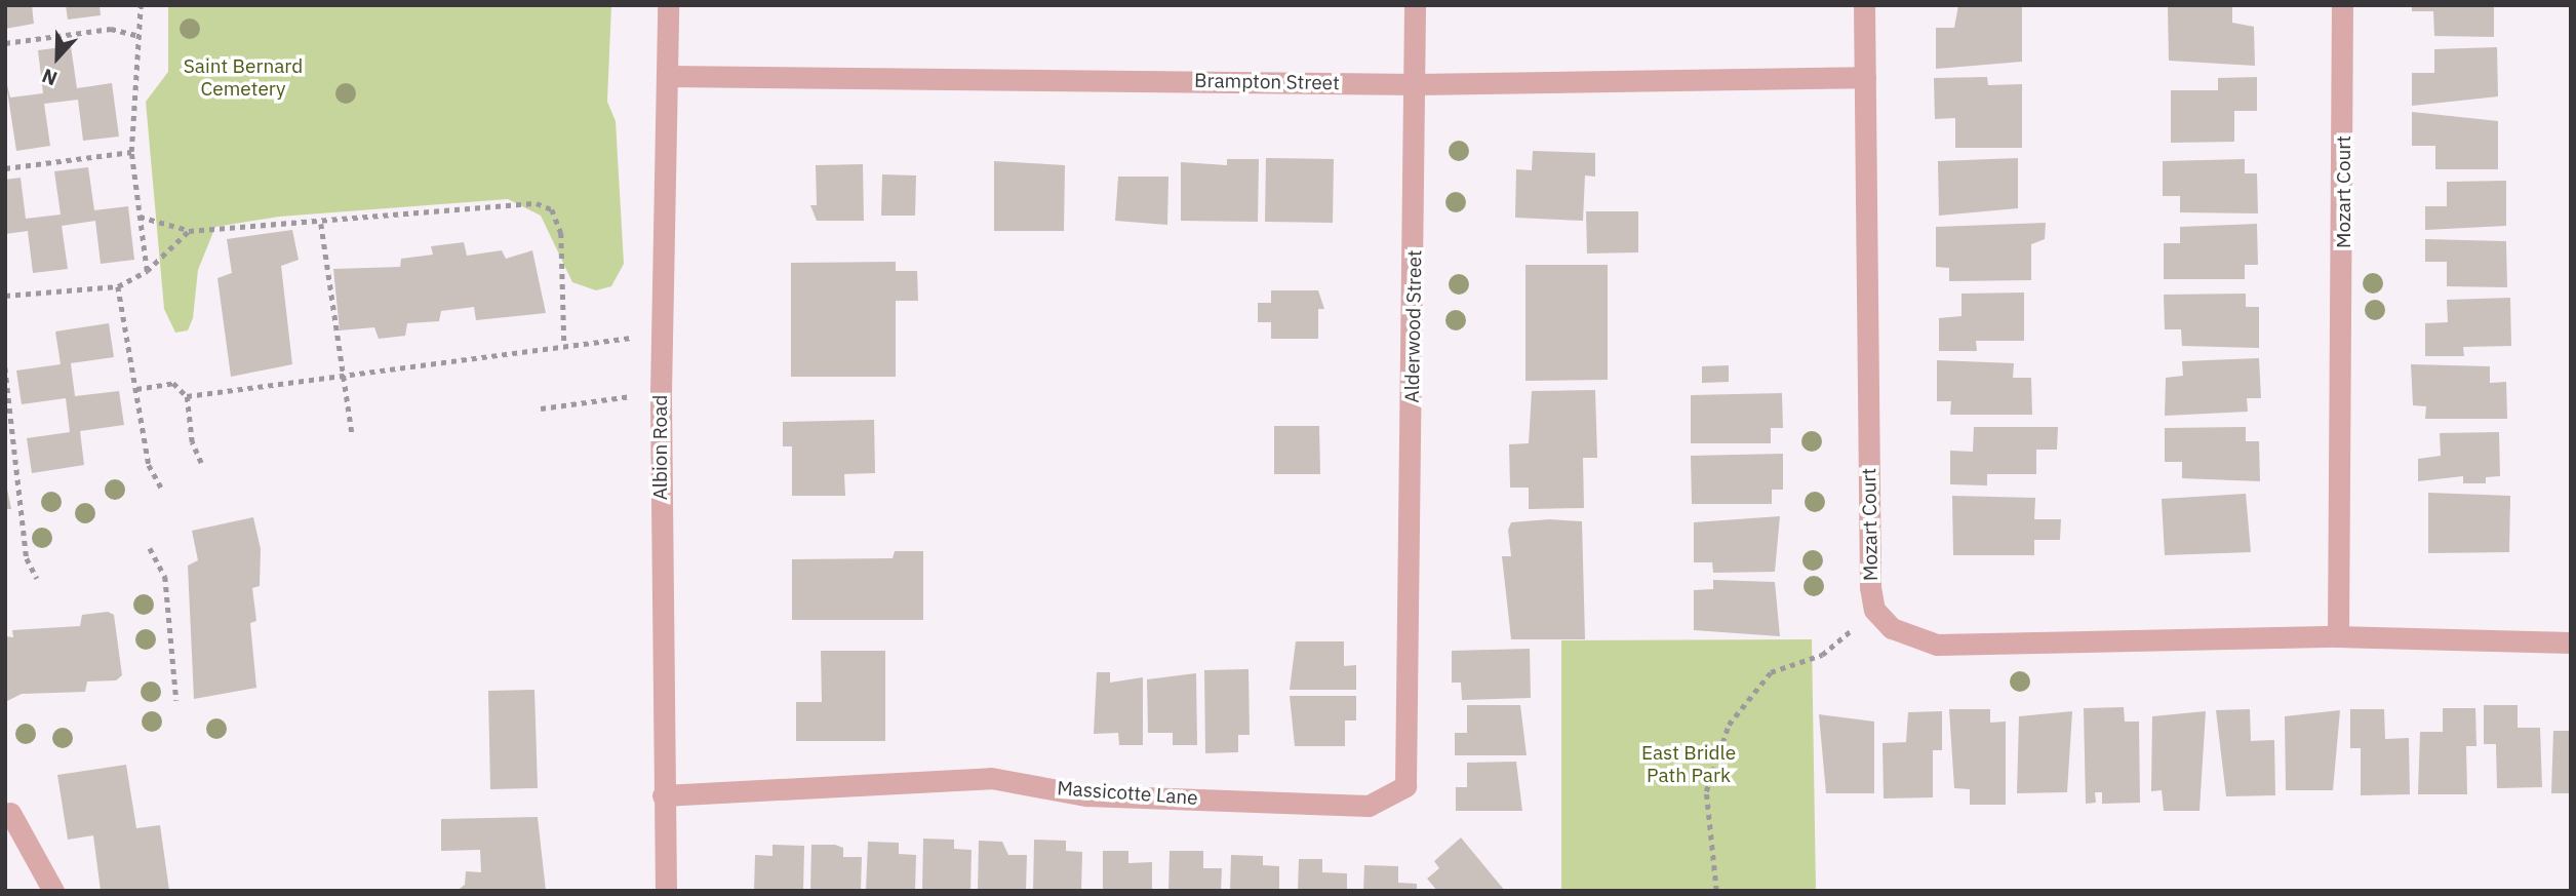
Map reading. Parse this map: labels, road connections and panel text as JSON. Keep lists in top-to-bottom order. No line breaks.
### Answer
{"streets":{"street":["Brampton Street","Mozart Court","Alderwood Street","Albion Road","Massicotte Lane"]},"crossings":[["Brampton Street","Mozart Court"],["Brampton Street","Alderwood Street"],["Brampton Street","Albion Road"],["Alderwood Street","Massicotte Lane"],["Albion Road","Massicotte Lane"]],"parks":["Saint Bernard Cemetery","East Bridle Path Park"],"north":"bottom"}
